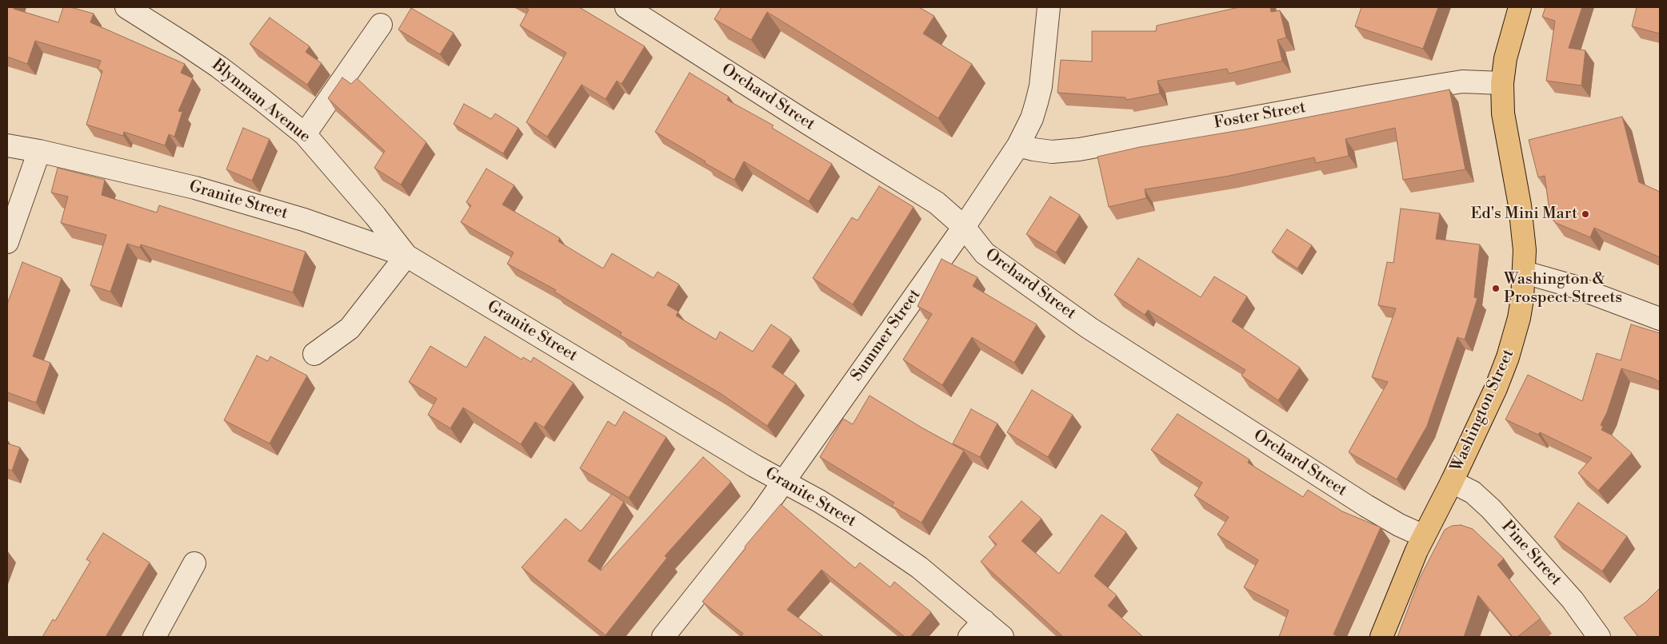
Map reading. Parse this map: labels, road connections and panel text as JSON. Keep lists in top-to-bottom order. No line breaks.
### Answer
{"streets":{"main road":["Washington Street"],"street":["Orchard Street","Blynman Avenue","Foster Street","Granite Street","Summer Street","Pine Street"]},"crossings":[["Orchard Street","Summer Street"],["Orchard Street","Washington Street"],["Blynman Avenue","Granite Street"],["Foster Street","Summer Street"],["Foster Street","Washington Street"],["Granite Street","Summer Street"],["Washington Street","Pine Street"]],"places":["Ed's Mini Mart","Washington & Prospect Streets"]}
